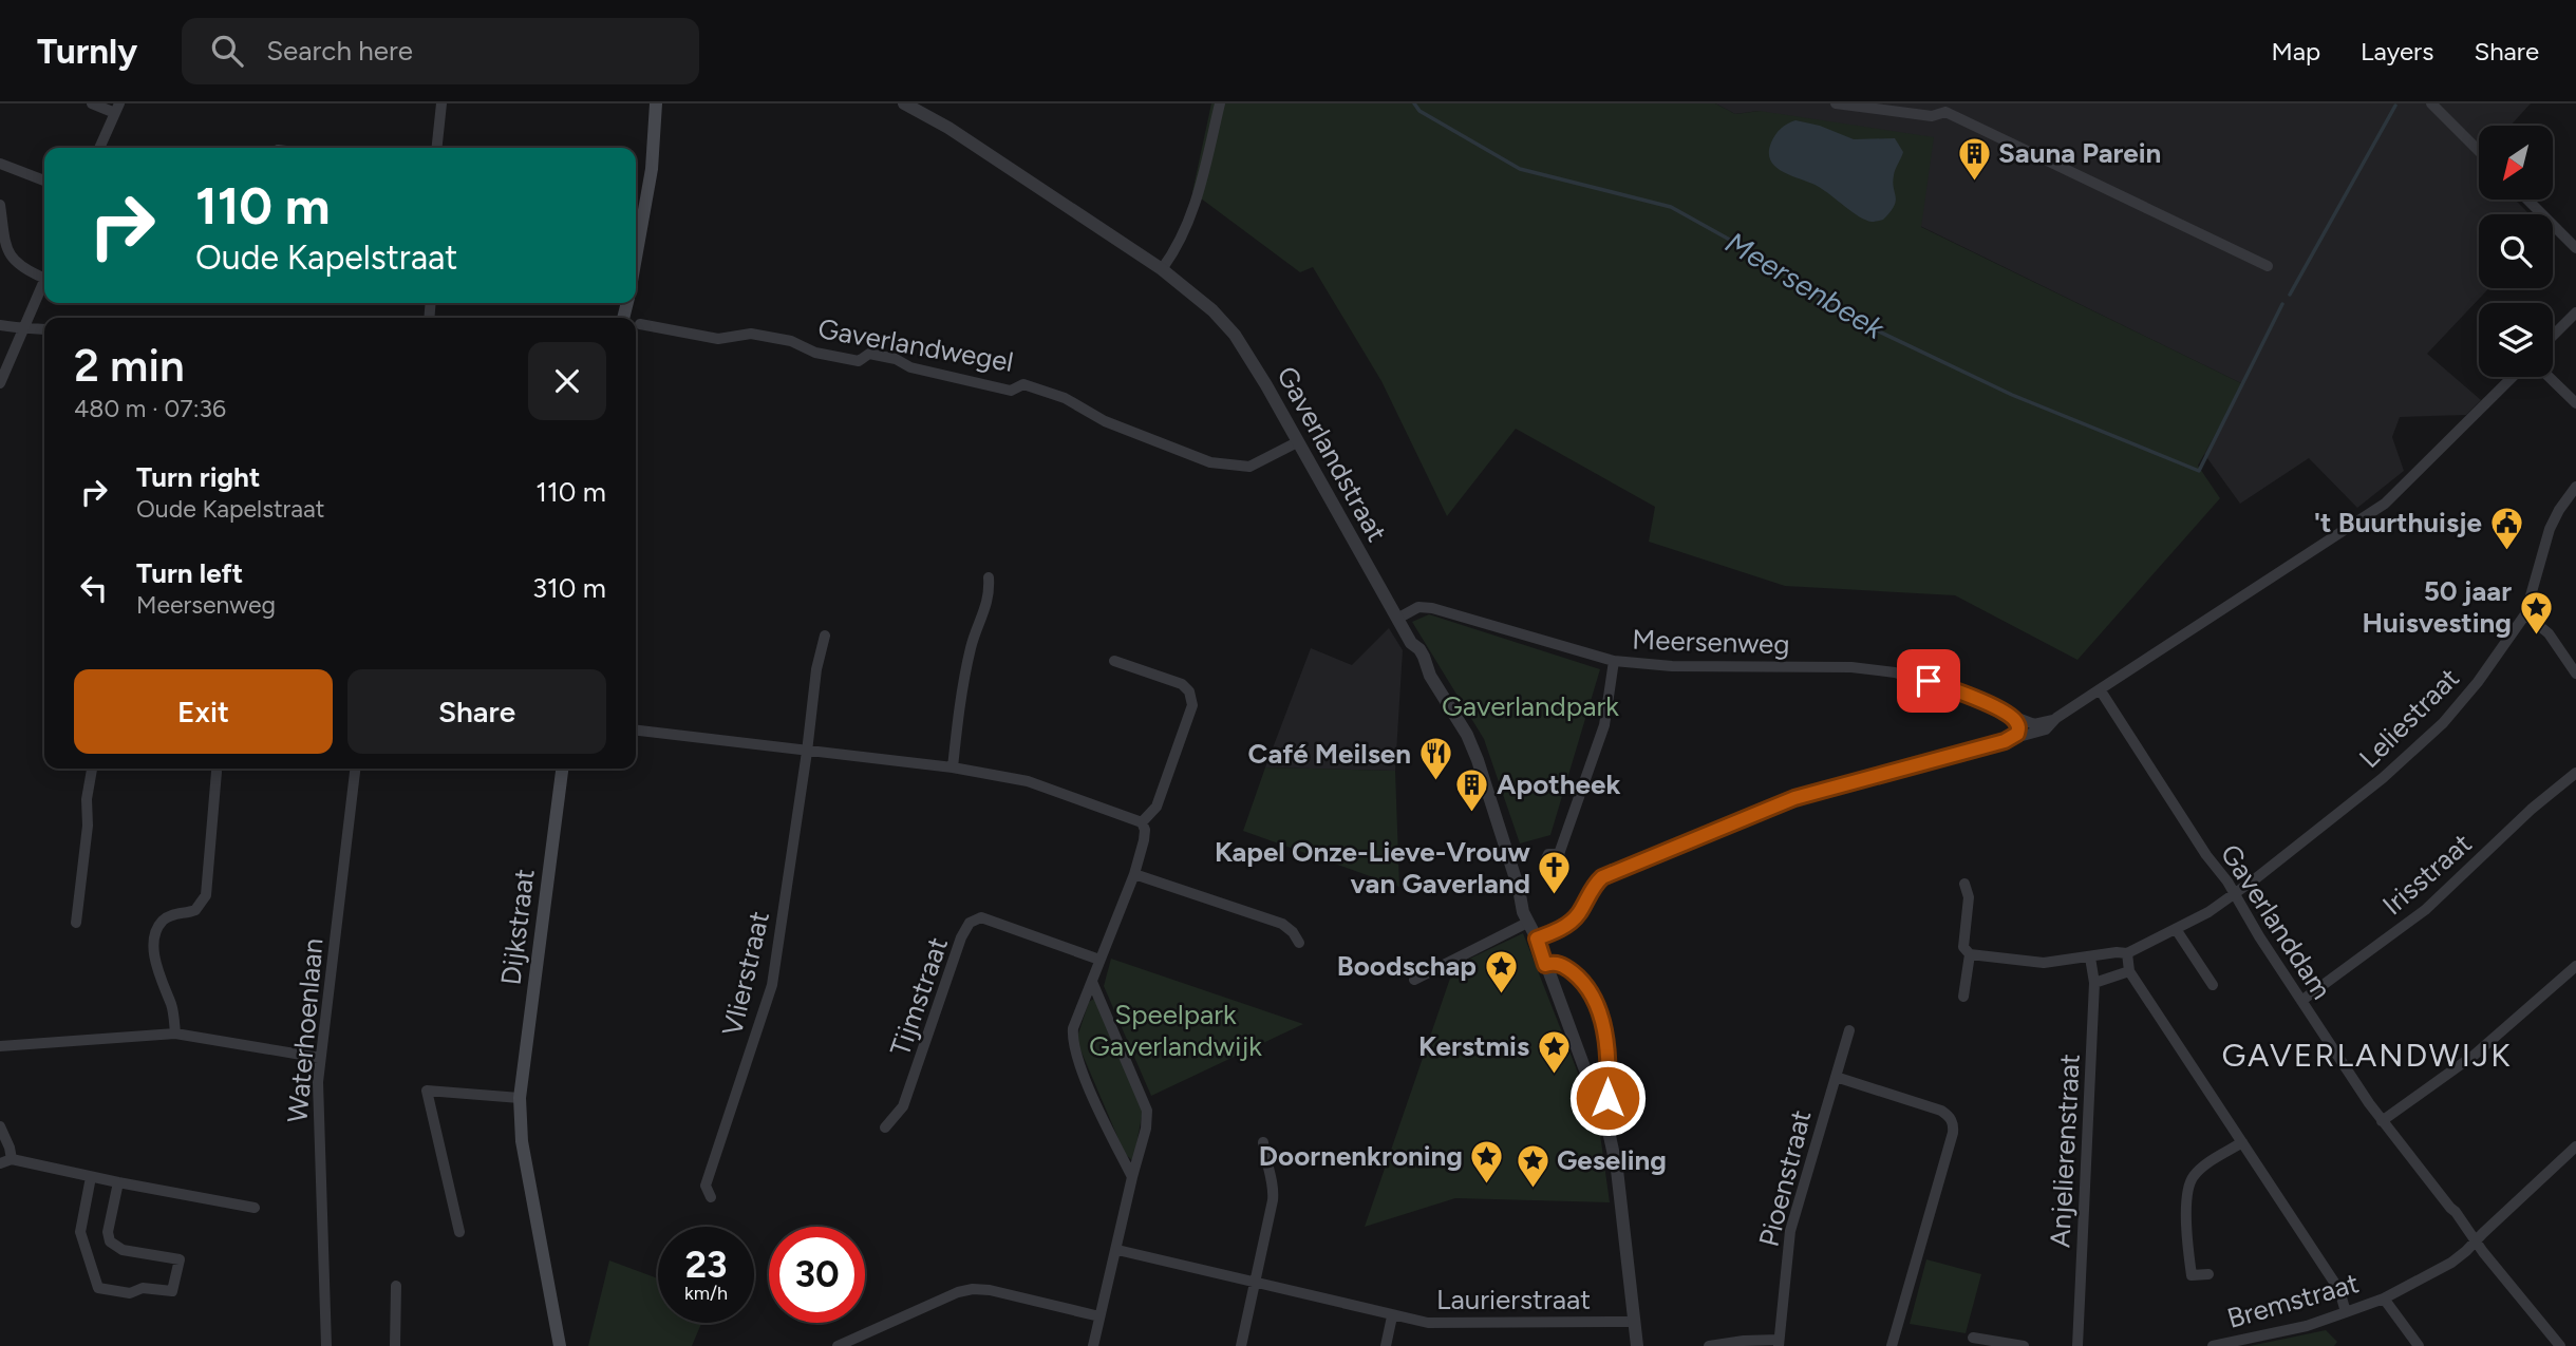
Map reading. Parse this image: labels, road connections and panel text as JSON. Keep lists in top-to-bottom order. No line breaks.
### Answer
{"streets":{"main road":["Dijkstraat"],"street":["Gaverlandwegel","Gaverlandstraat","Meersenweg","Leliestraat","Irisstraat","Gaverlanddam","Vlierstraat","Tijmstraat","Waterhoenlaan","Anjelierenstraat","Pioenstraat","Laurierstraat","Bremstraat"]},"crossings":[["Gaverlandwegel","Gaverlandstraat"],["Gaverlandstraat","Meersenweg"],["Gaverlandstraat","Laurierstraat"],["Leliestraat","Gaverlanddam"],["Irisstraat","Gaverlanddam"],["Gaverlanddam","Bremstraat"]],"districts":["GAVERLANDWIJK"],"water":["Meersenbeek"],"parks":["Gaverlandpark","Speelpark Gaverlandwijk"],"places":{"building":["Sauna Parein","Apotheek"],"public building":["'t Buurthuisje"],"place":["50 jaar Huisvesting","Boodschap","Kerstmis","Doornenkroning","Geseling"],"restaurant":["Café Meilsen"],"church":["Kapel Onze-Lieve-Vrouw van Gaverland"]},"north":"bottom left","page":{"header":"Turnly","search":"Search here","nav":["Map","Layers","Share"],"turn":["110 m","Oude Kapelstraat"],"heading":["2 min","480 m · 07:36"],"list":[{"name":"Turn right","note":"Oude Kapelstraat","value":"110 m"},{"name":"Turn left","note":"Meersenweg","value":"310 m"}],"buttons":["Exit","Share"],"speed":"23 km/h","limit":"30"}}
